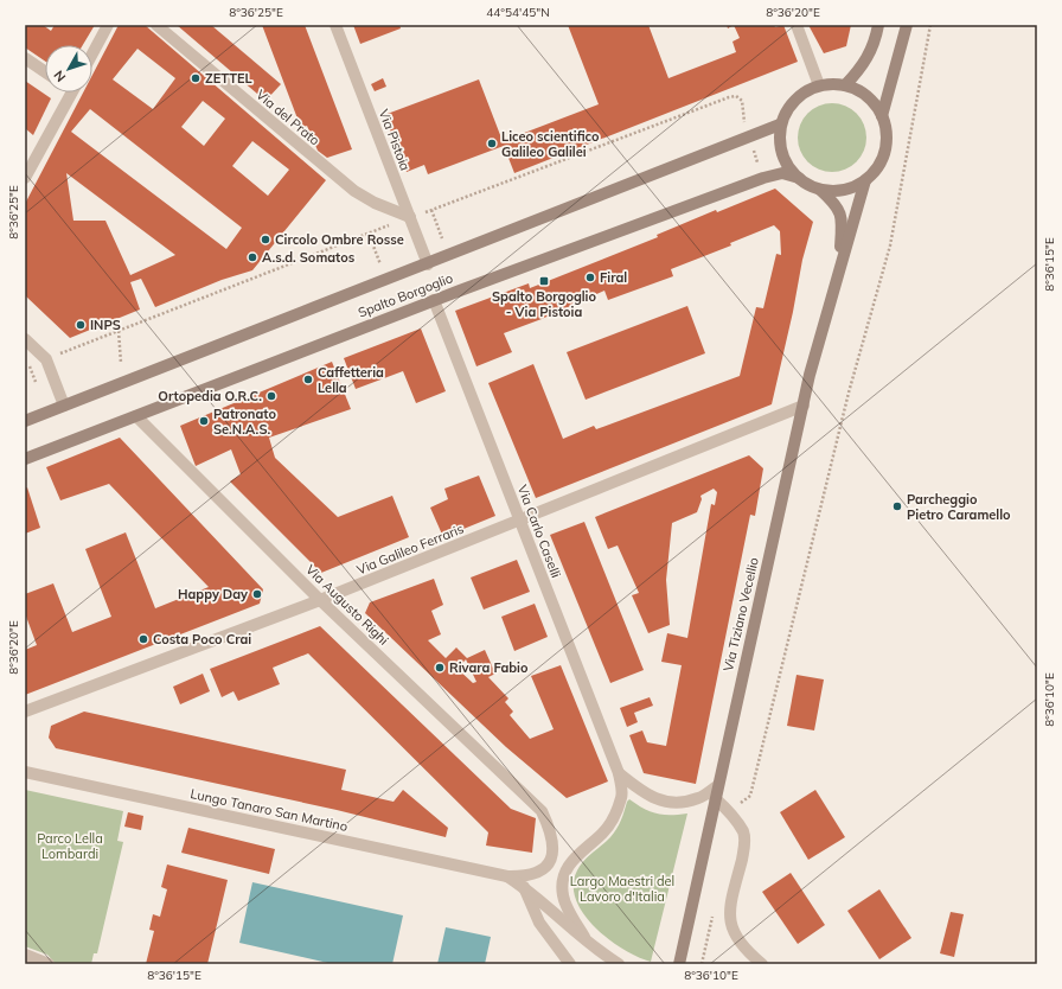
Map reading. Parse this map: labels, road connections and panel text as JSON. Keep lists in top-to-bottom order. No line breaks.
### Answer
{"streets":{"main road":["Spalto Borgoglio","Via Tiziano Vecellio"],"street":["Via del Prato","Via Pistoia","Via Carlo Caselli","Via Galileo Ferraris","Via Augusto Righi","Lungo Tanaro San Martino"]},"crossings":[["Via del Prato","Via Pistoia"],["Via Pistoia","Spalto Borgoglio"],["Spalto Borgoglio","Via Carlo Caselli"],["Spalto Borgoglio","Via Augusto Righi"],["Spalto Borgoglio","Via Tiziano Vecellio"],["Via Carlo Caselli","Via Galileo Ferraris"],["Via Galileo Ferraris","Via Augusto Righi"],["Via Galileo Ferraris","Via Tiziano Vecellio"],["Via Augusto Righi","Lungo Tanaro San Martino"]],"parks":["Parco Lella Lombardi","Largo Maestri del Lavoro d'Italia"],"places":{"other":["ZETTEL","Liceo scientifico Galileo Galilei","Circolo Ombre Rosse","A.s.d. Somatos","Firal","INPS","Caffetteria Lella","Ortopedia O.R.C.","Patronato Se.N.A.S.","Parcheggio Pietro Caramello","Happy Day","Costa Poco Crai","Rivara Fabio"],"transit":["Spalto Borgoglio - Via Pistoia"]},"north":"bottom left","coordinates":["8°36'25\"E","44°54'45\"N","8°36'20\"E","8°36'15\"E","8°36'10\"E"]}
